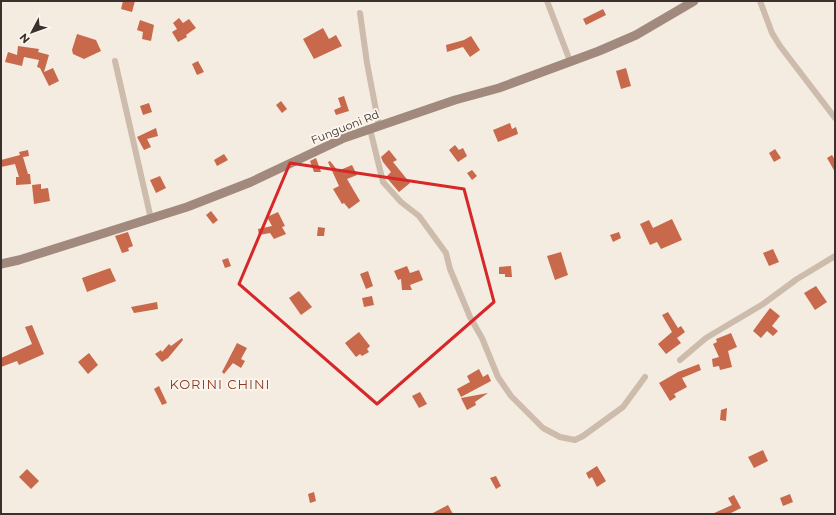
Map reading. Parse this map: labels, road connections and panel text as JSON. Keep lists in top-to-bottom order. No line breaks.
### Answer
{"streets":{"street":["Funguoni Rd"]},"districts":["KORINI CHINI"],"north":"bottom left"}
